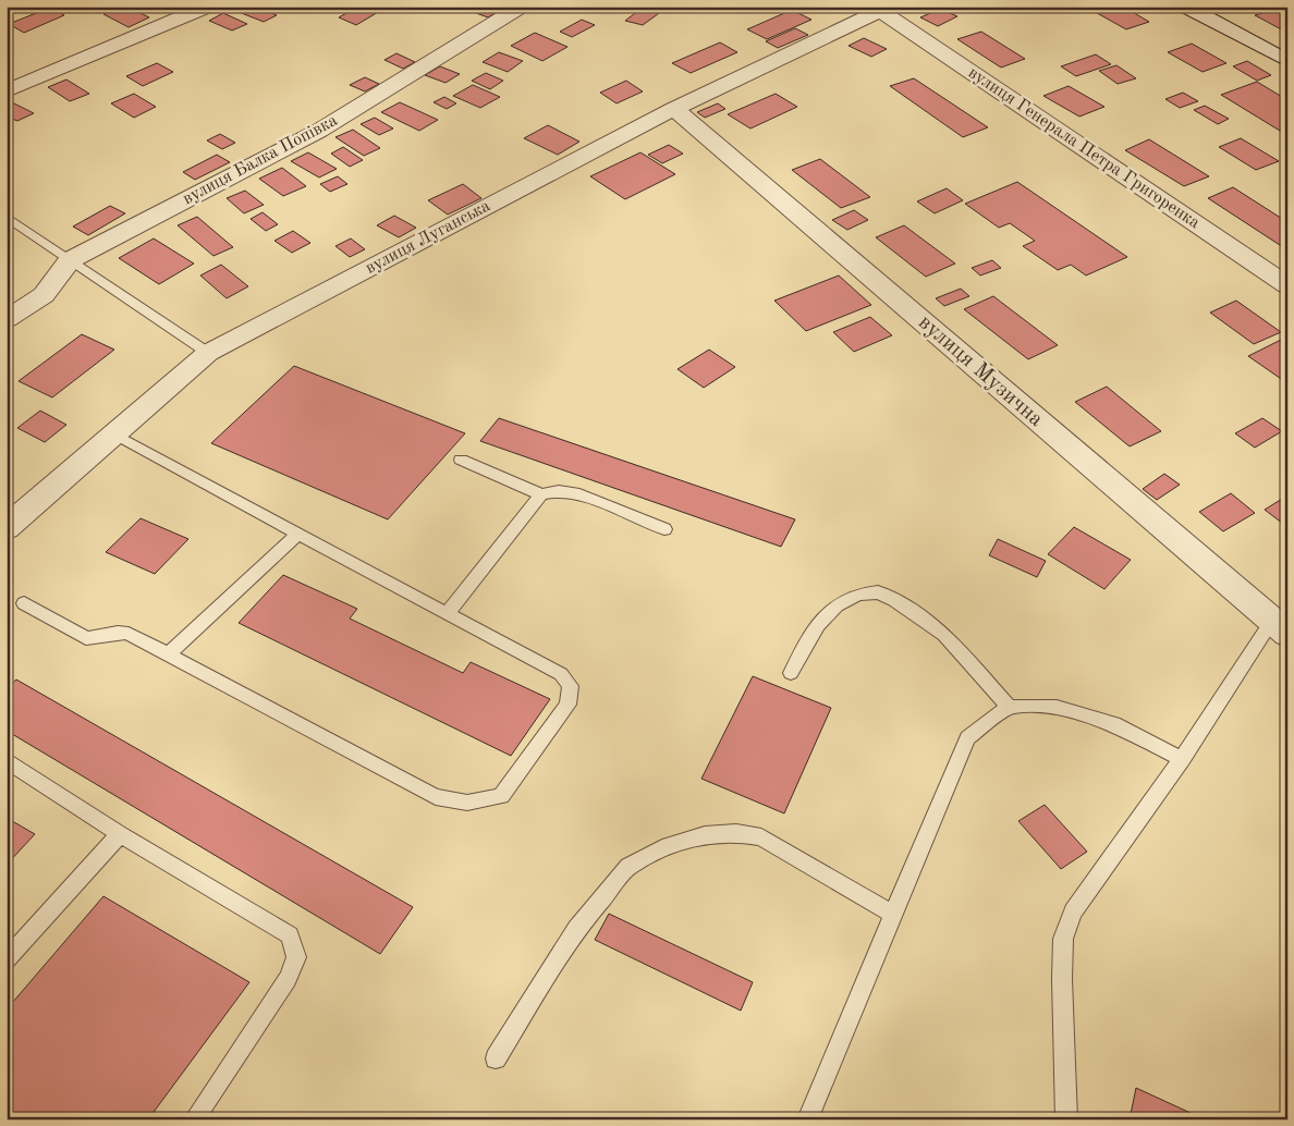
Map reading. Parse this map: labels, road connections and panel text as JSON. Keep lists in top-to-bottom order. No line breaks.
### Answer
{"streets":{"street":["вулиця Генерала Петра Григоренка","вулиця Балка Попівка","вулиця Луганська","вулиця Музична"]},"crossings":[["вулиця Генерала Петра Григоренка","вулиця Луганська"],["вулиця Луганська","вулиця Музична"]]}
